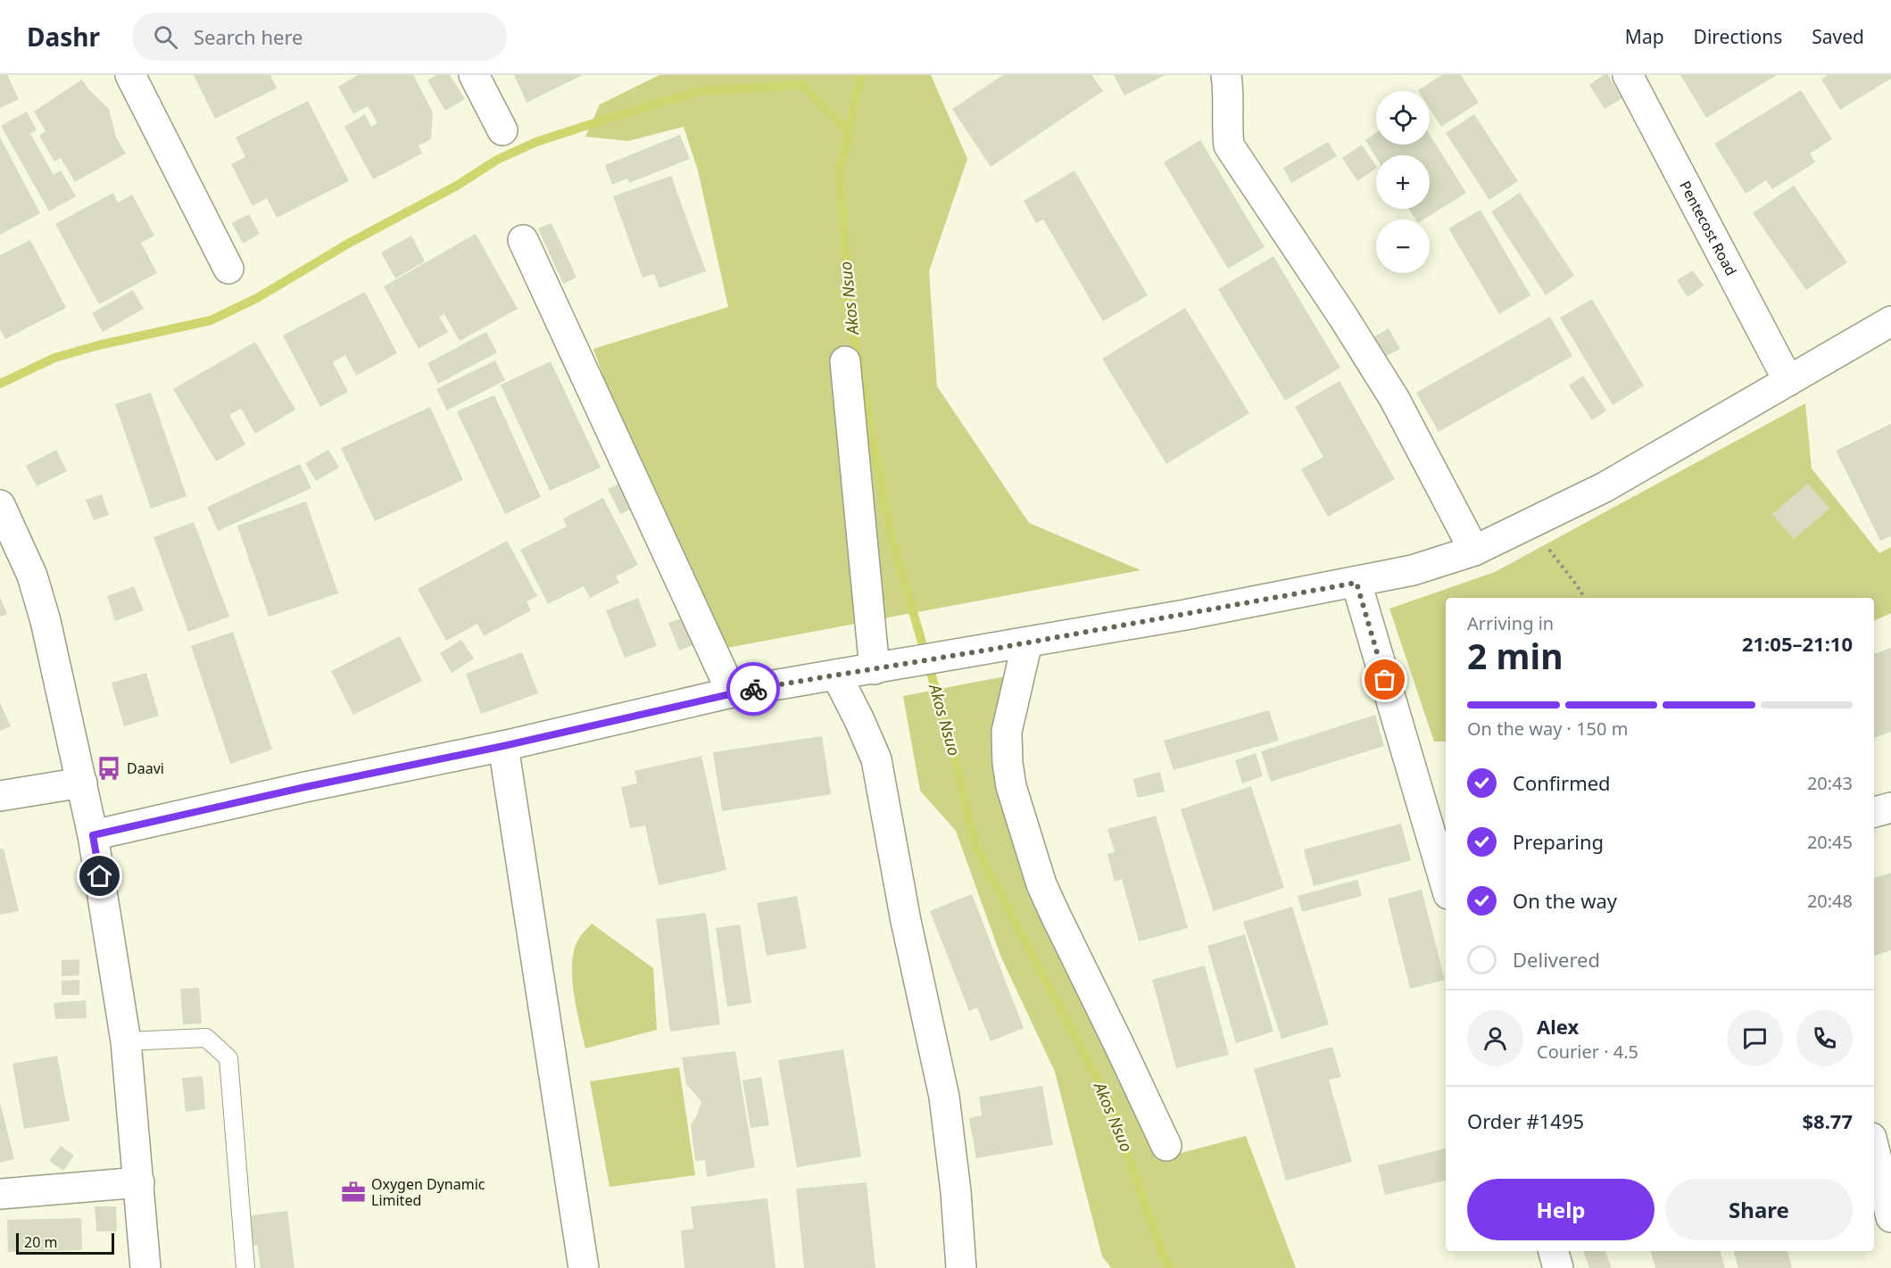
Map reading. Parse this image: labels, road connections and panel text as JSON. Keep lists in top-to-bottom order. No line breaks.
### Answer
{"streets":{"street":["Pentecost Road"]},"water":["Akos Nsuo"],"places":{"bus stop":["Daavi"],"office":["Oxygen Dynamic Limited"]},"scale_bar":"20 m","page":{"header":"Dashr","search":"Search here","nav":["Map","Directions","Saved"],"map_buttons":["+","−"],"heading":["2 min","Arriving in","21:05–21:10"],"panel":["Alex","Courier · 4.5","Order #1495","$8.77"],"bar":"On the way · 150 m","list":[["Confirmed","20:43"],["Preparing","20:45"],["On the way","20:48"],"Delivered"],"buttons":["Help","Share"],"scale":"20 m"}}
